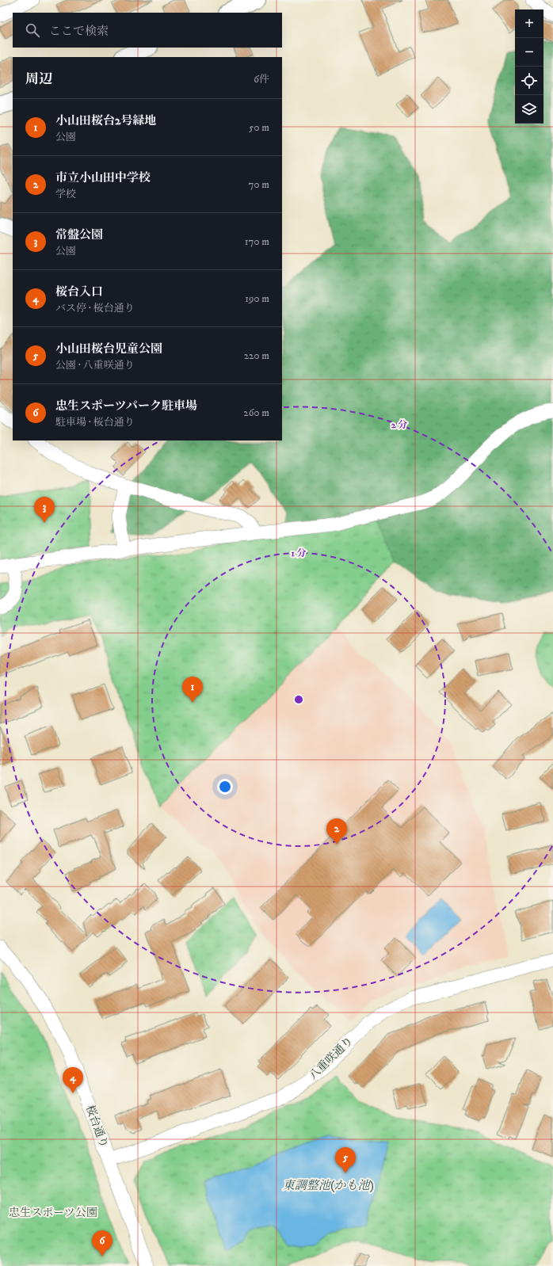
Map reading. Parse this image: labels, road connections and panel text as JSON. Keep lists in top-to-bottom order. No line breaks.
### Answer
{"streets":{"street":["八重咲通り","桜台通り"]},"crossings":[["八重咲通り","桜台通り"]],"water":["東調整池(かも池)"],"parks":["忠生スポーツ公園"],"page":{"map_buttons":["+","−"],"search":"ここで検索","heading":["周辺","6件"],"list":[{"mark":"1","name":"小山田桜台2号緑地","note":"公園","value":"50 m"},{"mark":"2","name":"市立小山田中学校","note":"学校","value":"70 m"},{"mark":"3","name":"常盤公園","note":"公園","value":"170 m"},{"mark":"4","name":"桜台入口","note":"バス停 · 桜台通り","value":"190 m"},{"mark":"5","name":"小山田桜台児童公園","note":"公園 · 八重咲通り","value":"220 m"},{"mark":"6","name":"忠生スポーツパーク駐車場","note":"駐車場 · 桜台通り","value":"260 m"}],"pins":["3","1","2","4","5","6"]},"rings":["2 分","1 分"]}
